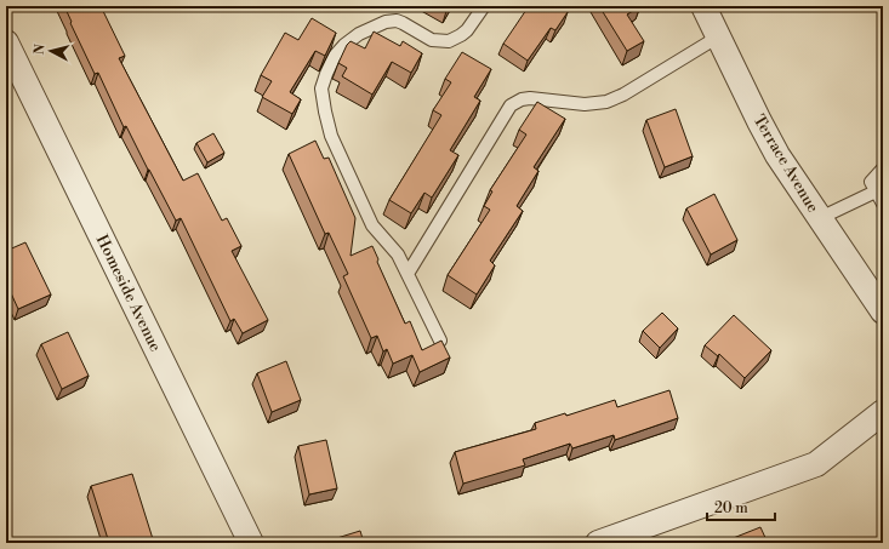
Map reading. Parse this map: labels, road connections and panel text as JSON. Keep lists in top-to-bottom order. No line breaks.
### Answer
{"streets":{"street":["Terrace Avenue","Homeside Avenue"]},"scale_bar":"20 m","north":"left"}
